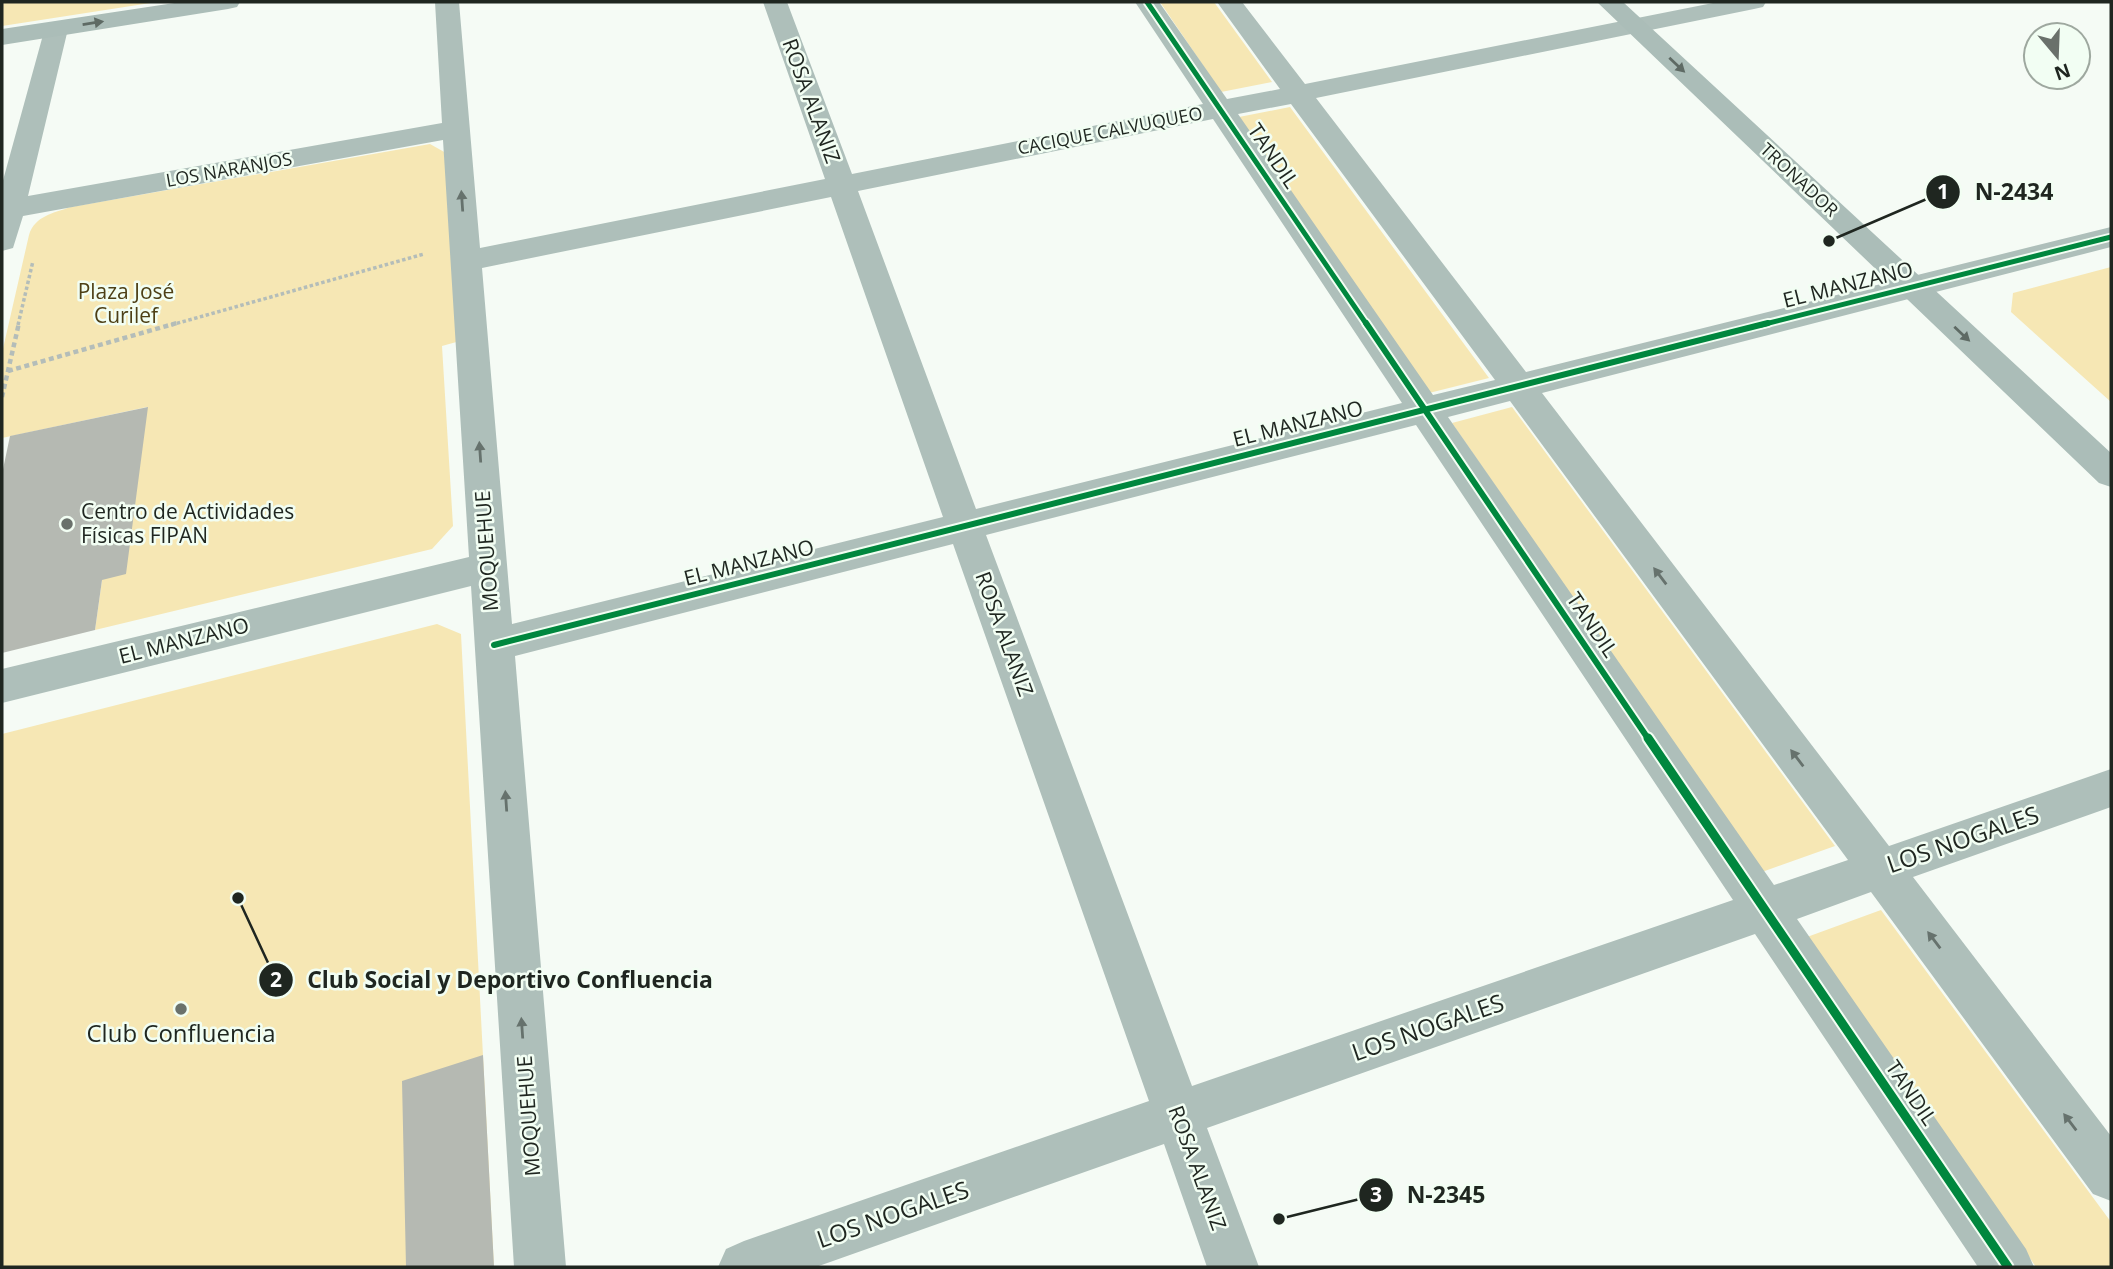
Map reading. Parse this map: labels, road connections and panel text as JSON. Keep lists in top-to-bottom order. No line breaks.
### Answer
{"streets":{"main road":["TRONADOR"],"street":["ROSA ALANIZ","CACIQUE CALVUQUEO","TANDIL","LOS NARANJOS","EL MANZANO","MOQUEHUE","LOS NOGALES"]},"crossings":[["ROSA ALANIZ","CACIQUE CALVUQUEO"],["ROSA ALANIZ","EL MANZANO"],["ROSA ALANIZ","LOS NOGALES"],["CACIQUE CALVUQUEO","TANDIL"],["CACIQUE CALVUQUEO","TRONADOR"],["CACIQUE CALVUQUEO","MOQUEHUE"],["TANDIL","EL MANZANO"],["TANDIL","LOS NOGALES"],["LOS NARANJOS","MOQUEHUE"],["TRONADOR","EL MANZANO"],["EL MANZANO","MOQUEHUE"]],"one_way":["TRONADOR","MOQUEHUE"],"parks":["Plaza José Curilef"],"places":["N-2434","Centro de Actividades Físicas FIPAN","Club Social y Deportivo Confluencia","Club Confluencia","N-2345"],"north":"bottom"}
